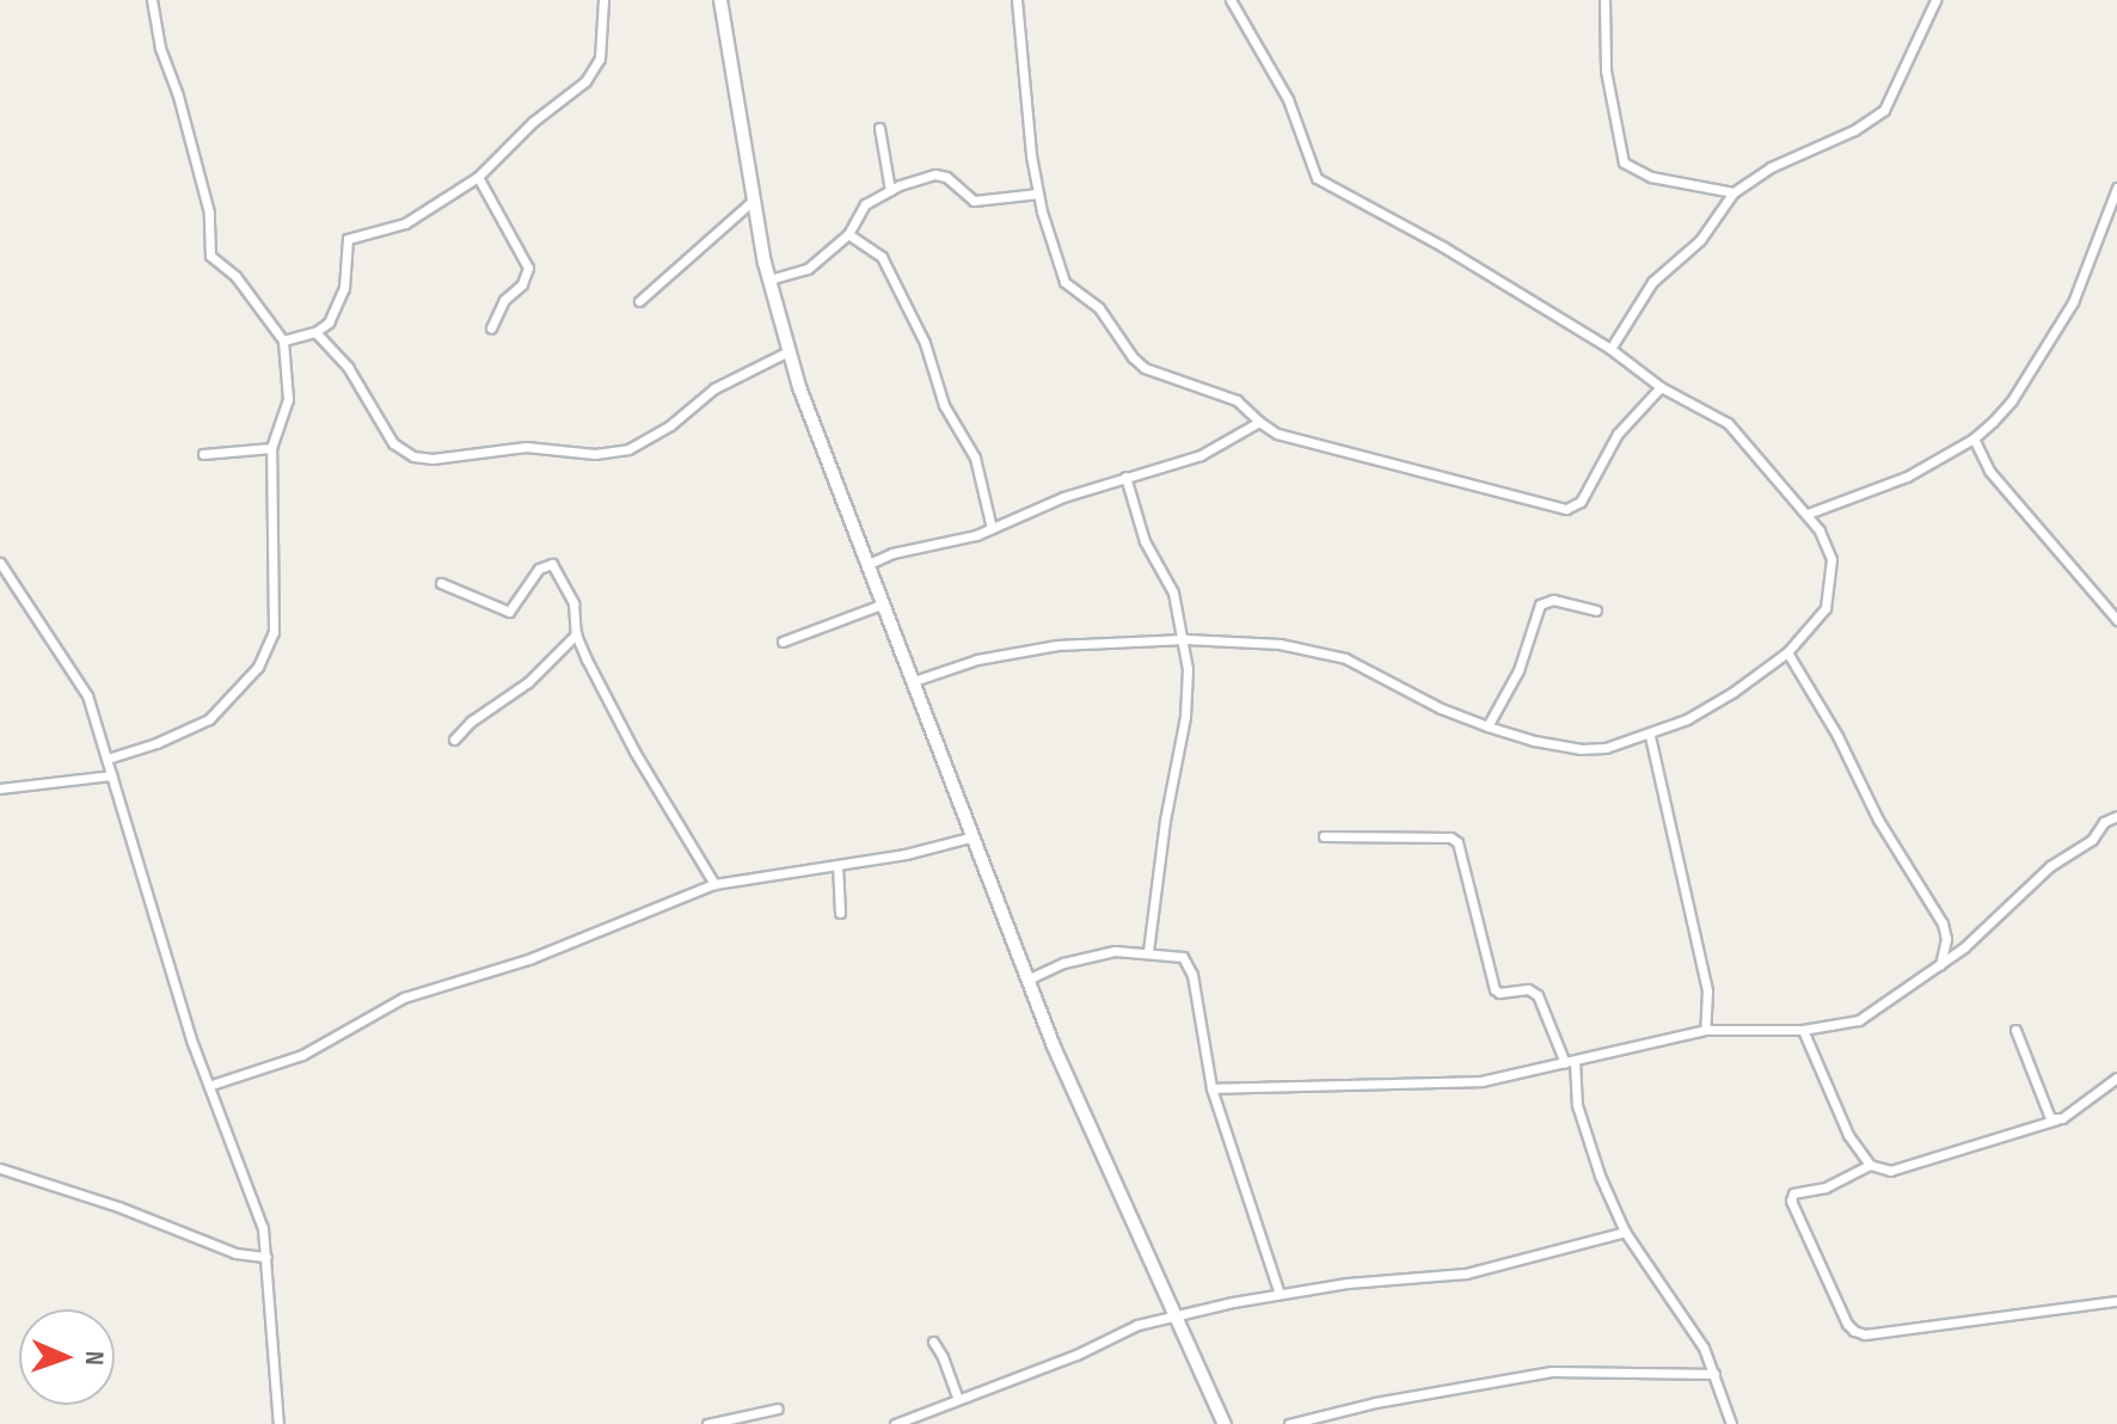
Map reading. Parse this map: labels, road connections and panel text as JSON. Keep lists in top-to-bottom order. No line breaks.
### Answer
{"north":"right"}
